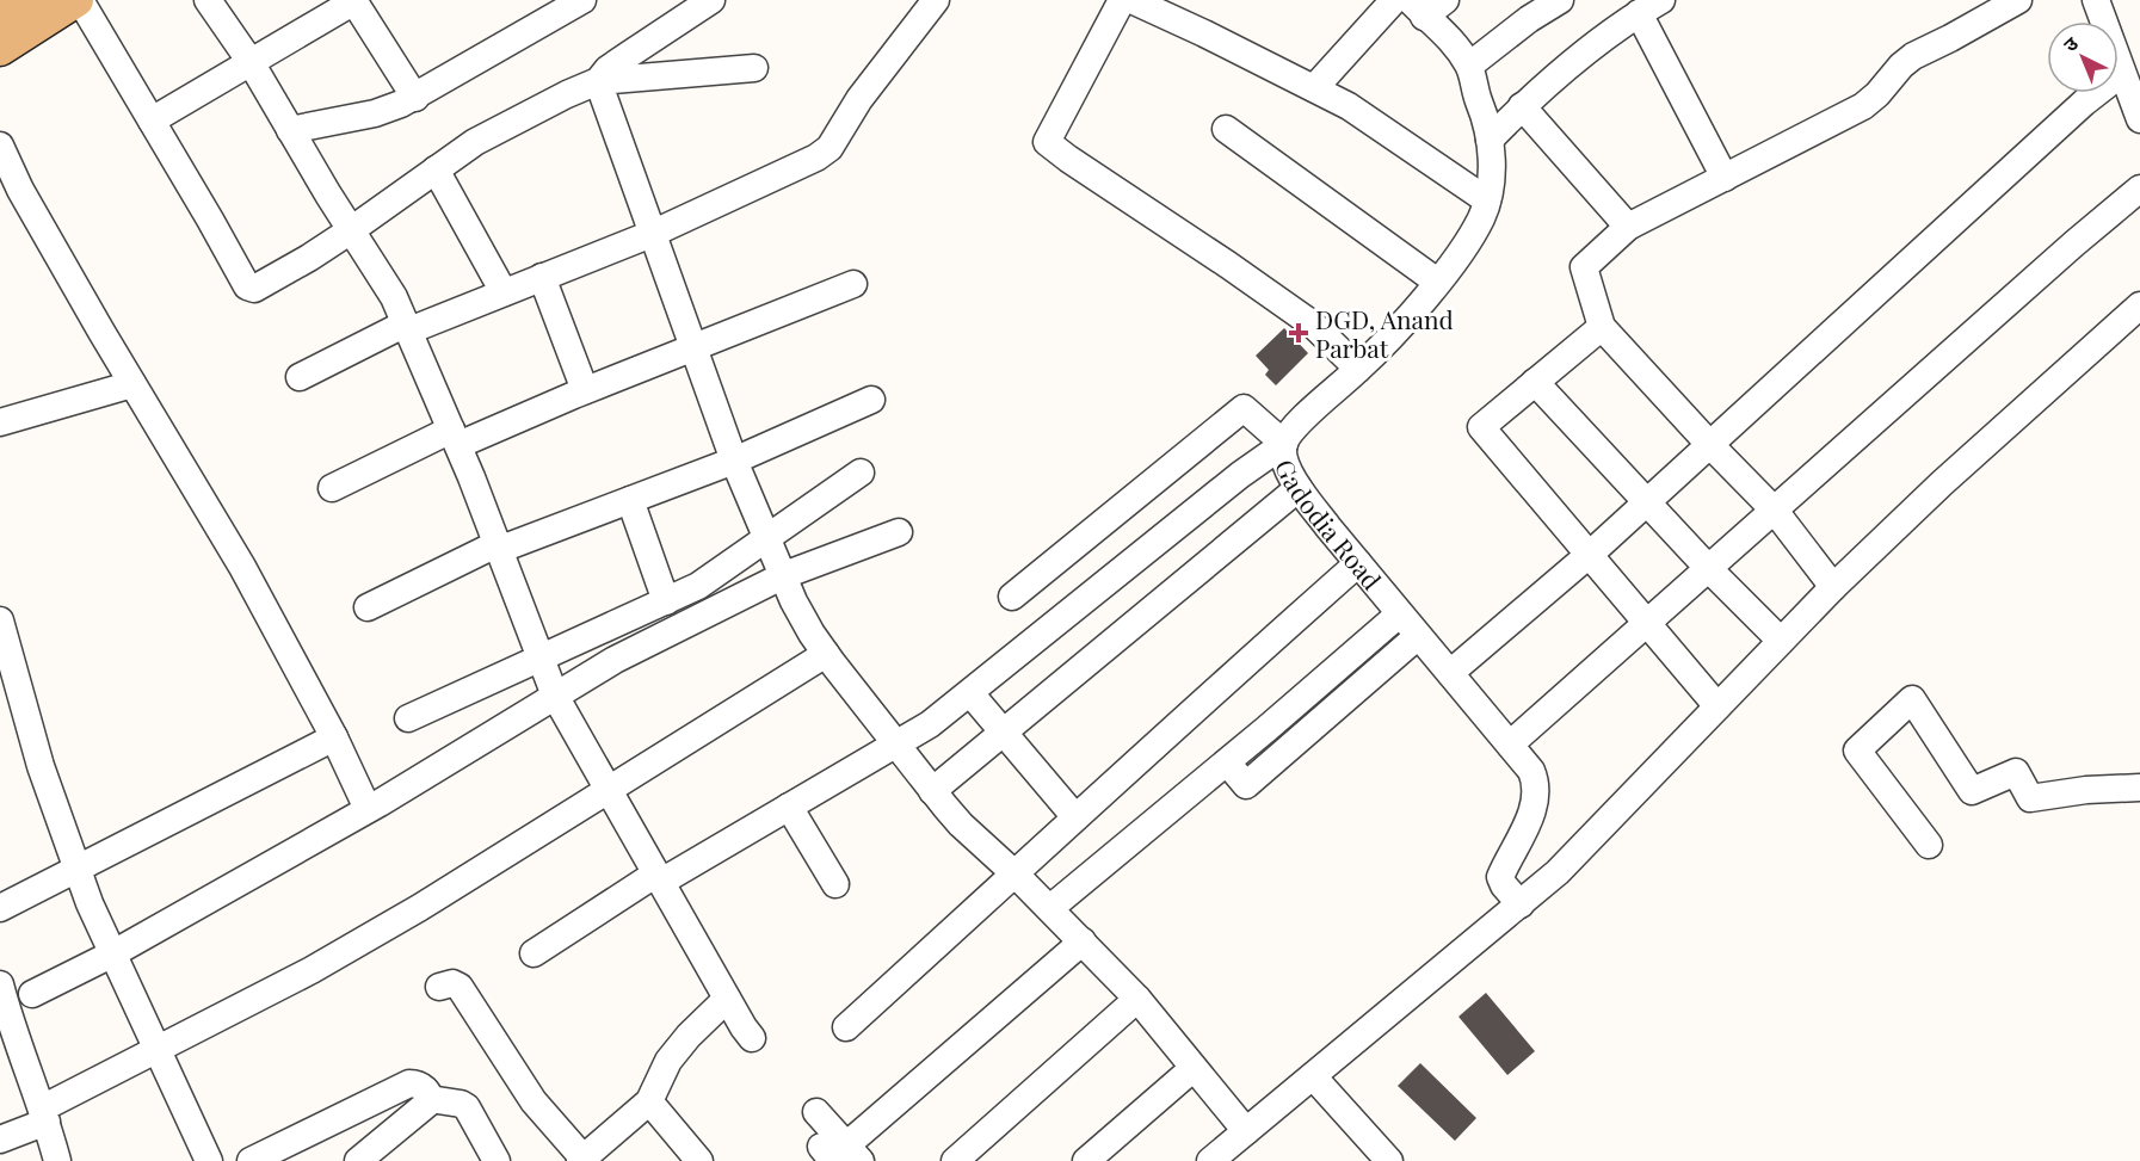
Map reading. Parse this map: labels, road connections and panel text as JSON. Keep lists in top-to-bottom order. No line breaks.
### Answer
{"streets":{"street":["Gadodia Road"]},"places":{"health":["DGD, Anand Parbat"]},"north":"top left"}
